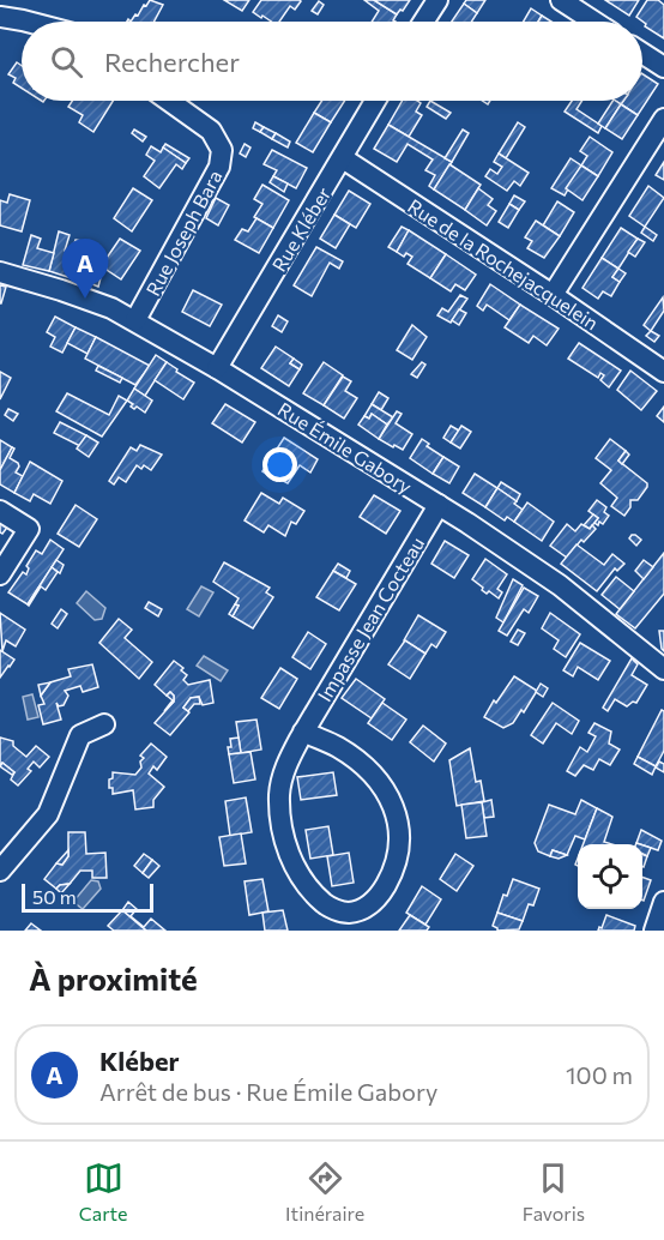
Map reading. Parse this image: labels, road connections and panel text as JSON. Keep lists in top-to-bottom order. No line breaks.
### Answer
{"streets":{"street":["Rue Kléber","Rue Joseph Bara","Rue de la Rochejacquelein","Rue Émile Gabory","Impasse Jean Cocteau"]},"crossings":[["Rue Kléber","Rue de la Rochejacquelein"],["Rue Kléber","Rue Émile Gabory"],["Rue Joseph Bara","Rue Émile Gabory"],["Rue Émile Gabory","Impasse Jean Cocteau"]],"scale_bar":"50 m","page":{"search":"Rechercher","pins":"A","scale":"50 m","heading":"À proximité","list":[{"mark":"A","name":"Kléber","note":"Arrêt de bus · Rue Émile Gabory","value":"100 m"}],"nav":["Carte","Itinéraire","Favoris"]}}
